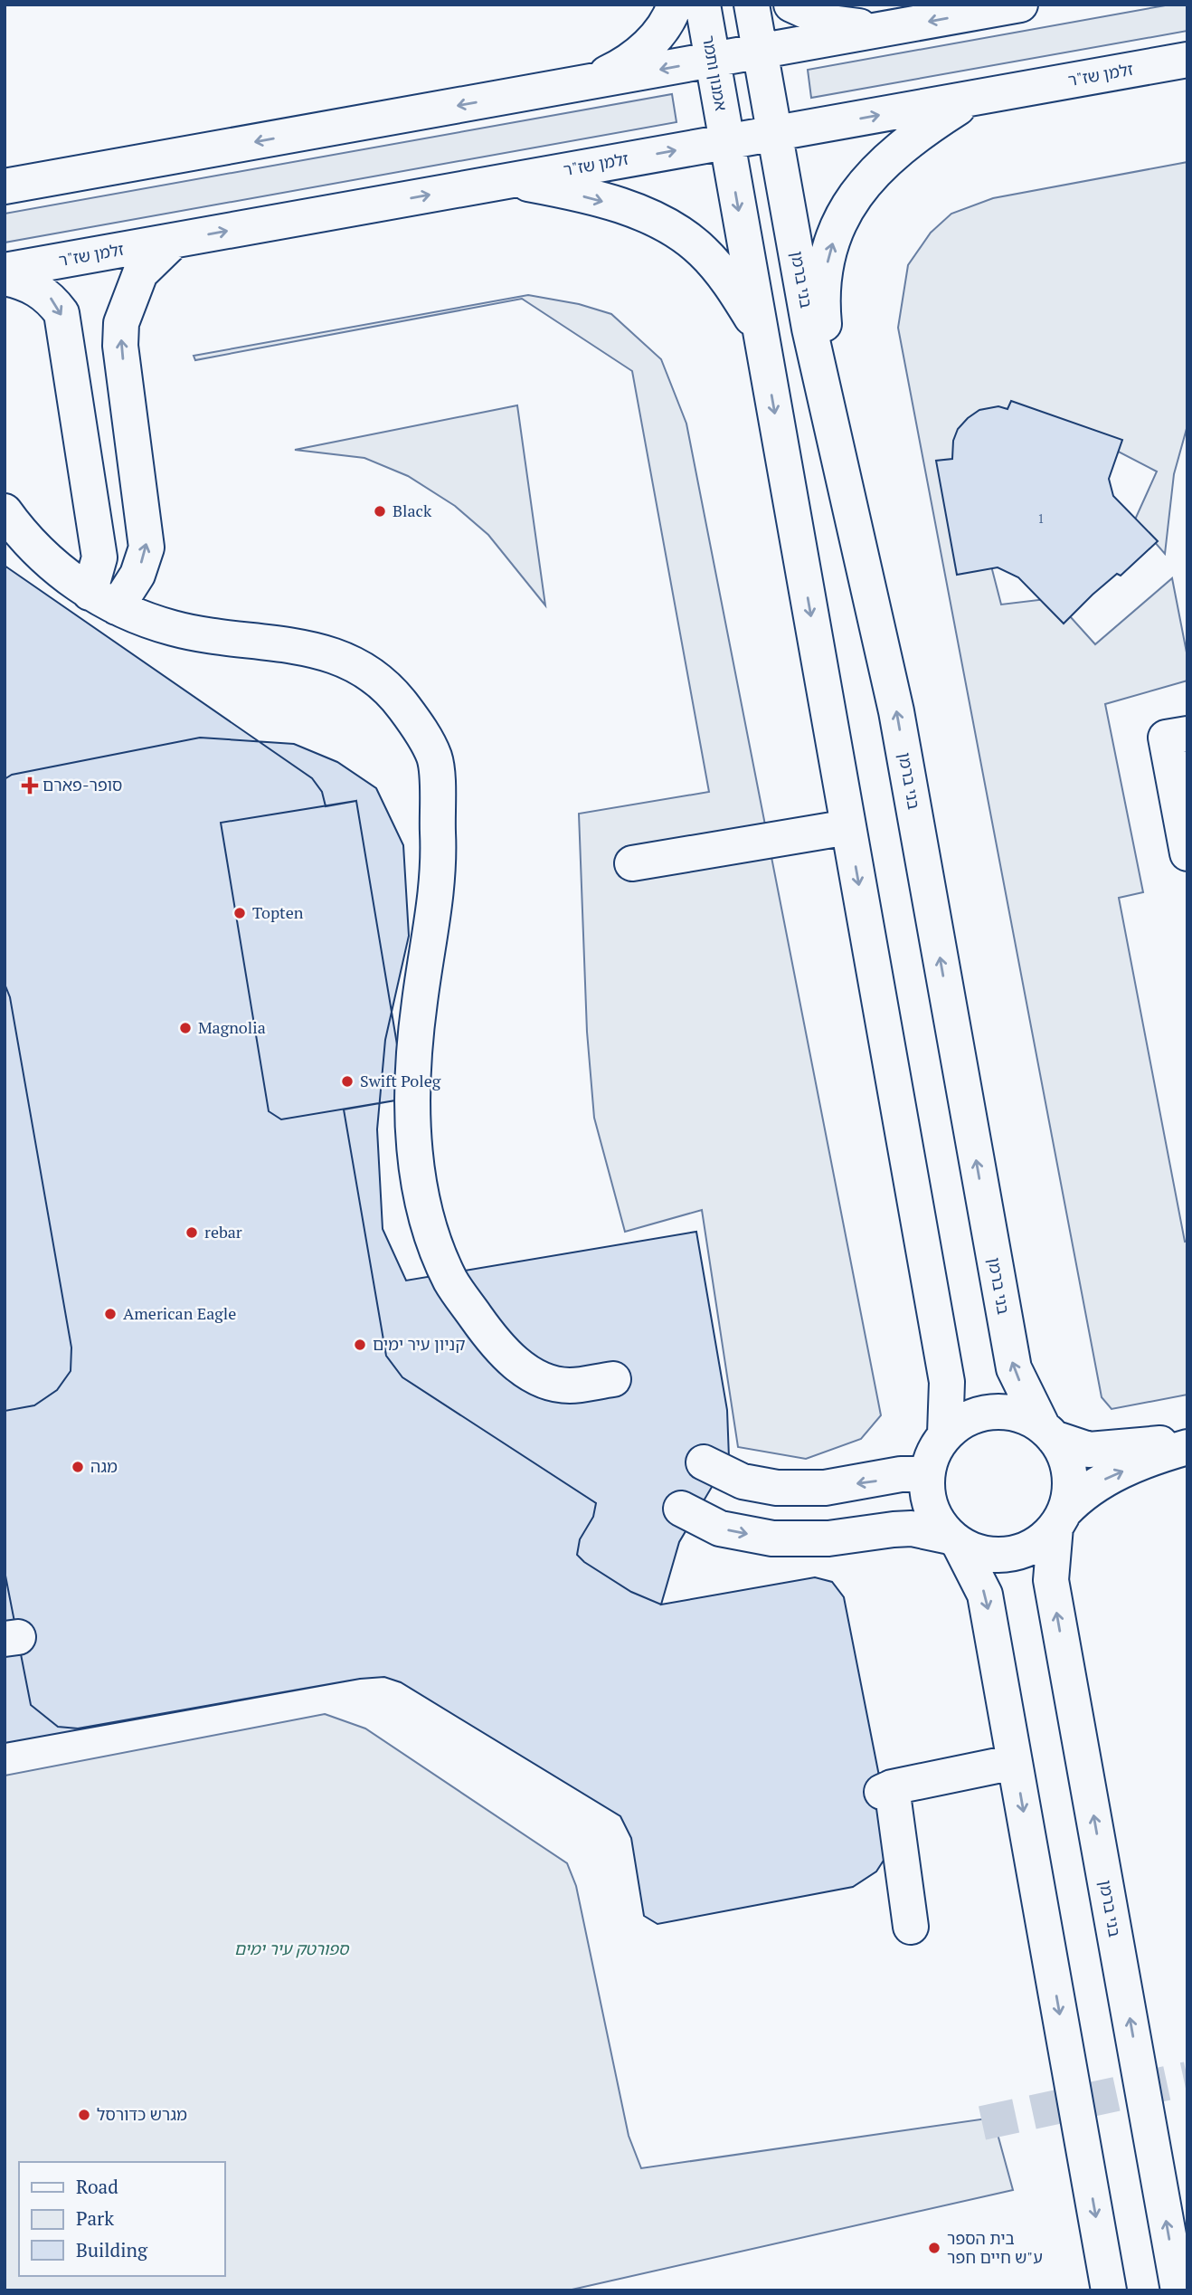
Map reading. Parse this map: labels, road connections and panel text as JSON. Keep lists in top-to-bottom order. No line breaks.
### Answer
{"streets":{"street":["אמנון ותמר","זלמן שז\"ר","בני ברמן"]},"crossings":[["אמנון ותמר","זלמן שז\"ר"],["זלמן שז\"ר","בני ברמן"]],"parks":["ספורטק עיר ימים"],"places":{"other":["Black","Topten","Magnolia","Swift Poleg","rebar","American Eagle","קניון עיר ימים","מגה","מגרש כדורסל","בית הספר ע\"ש חיים חפר"],"health":["סופר-פארם"]},"house_numbers":["1"],"legend":["Road","Park","Building"]}
